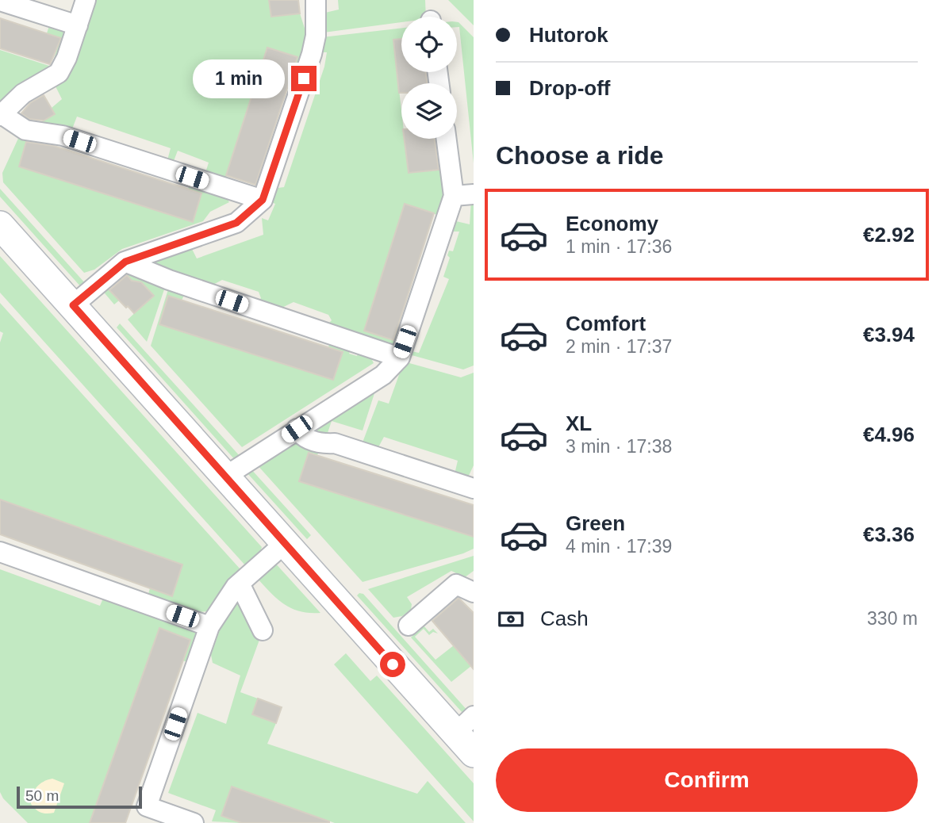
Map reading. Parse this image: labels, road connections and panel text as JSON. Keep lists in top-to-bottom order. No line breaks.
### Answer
{"scale_bar":"50 m","page":{"banner":["Hutorok","Drop-off"],"bubble":"1 min","heading":"Choose a ride","list":[{"name":"Economy","note":"1 min · 17:36","value":"€2.92"},{"name":"Comfort","note":"2 min · 17:37","value":"€3.94"},{"name":"XL","note":"3 min · 17:38","value":"€4.96"},{"name":"Green","note":"4 min · 17:39","value":"€3.36"}],"pay":["Cash","330 m"],"buttons":"Confirm","scale":"50 m"}}
